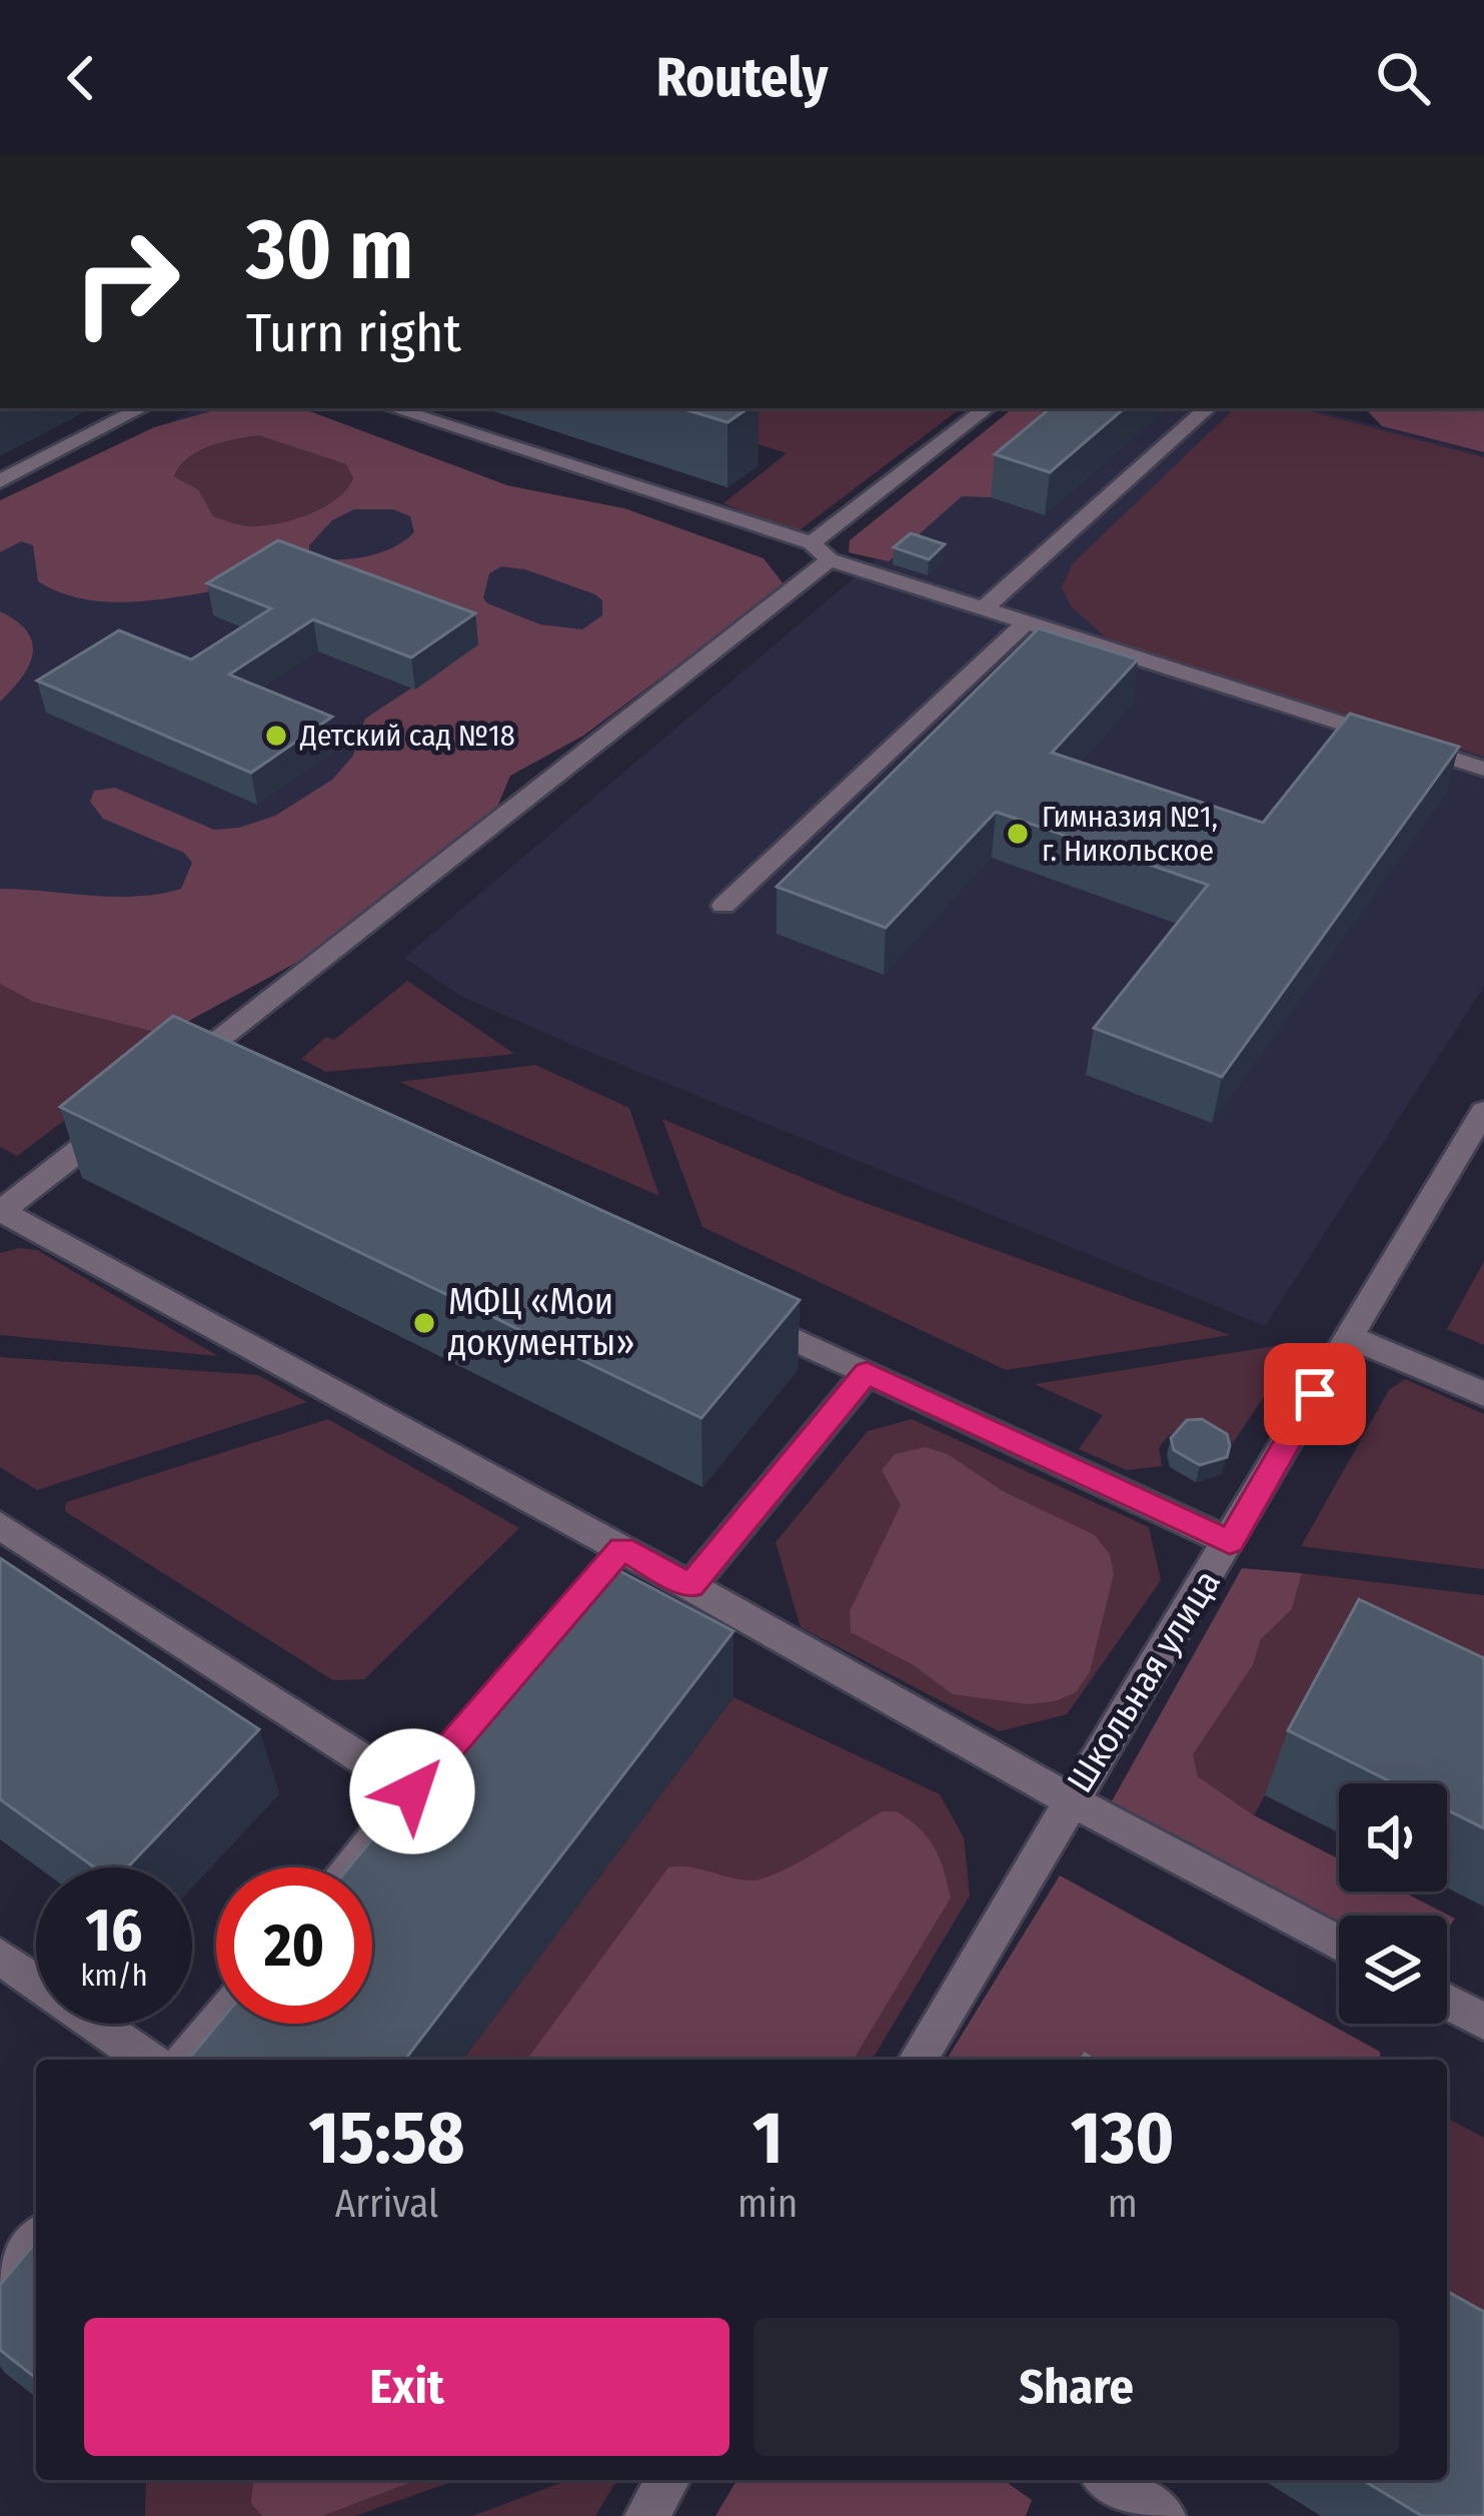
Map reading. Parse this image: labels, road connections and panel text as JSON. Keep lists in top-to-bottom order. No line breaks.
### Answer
{"streets":{"street":["Школьная улица"]},"places":["Детский сад №18","Гимназия №1, г. Никольское","МФЦ «Мои документы»"],"page":{"header":"Routely","turn":["30 m","Turn right"],"speed":"16 km/h","limit":"20","eta":["15:58","Arrival","1","min","130","m"],"buttons":["Exit","Share"]}}
